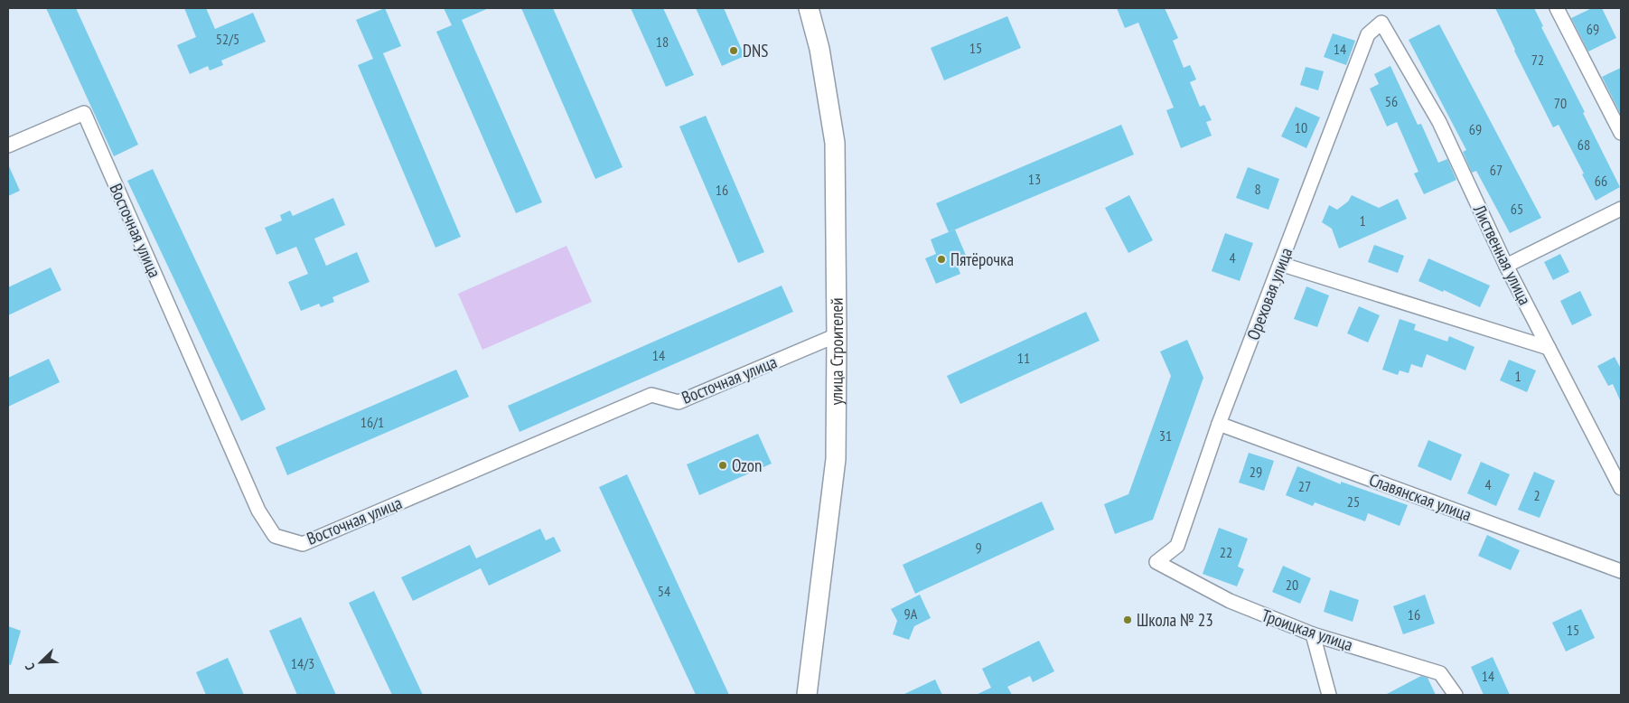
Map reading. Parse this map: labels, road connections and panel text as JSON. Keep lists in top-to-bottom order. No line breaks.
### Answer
{"streets":{"main road":["улица Строителей"],"street":["Восточная улица","Лиственная улица","Ореховая улица","Славянская улица","Троицкая улица"]},"crossings":[["Восточная улица","улица Строителей"],["Лиственная улица","Ореховая улица"],["Ореховая улица","Славянская улица"],["Ореховая улица","Троицкая улица"]],"places":["DNS","Пятёрочка","Ozon","Школа № 23"],"house_numbers":["69","52/5","18","15","14","72","56","70","10","69","68","67","13","66","8","16","65","1","4","14","11","1","16/1","31","29","4","27","2","25","9","22","20","54","9А","16","15","14/3","14"],"north":"bottom left"}
